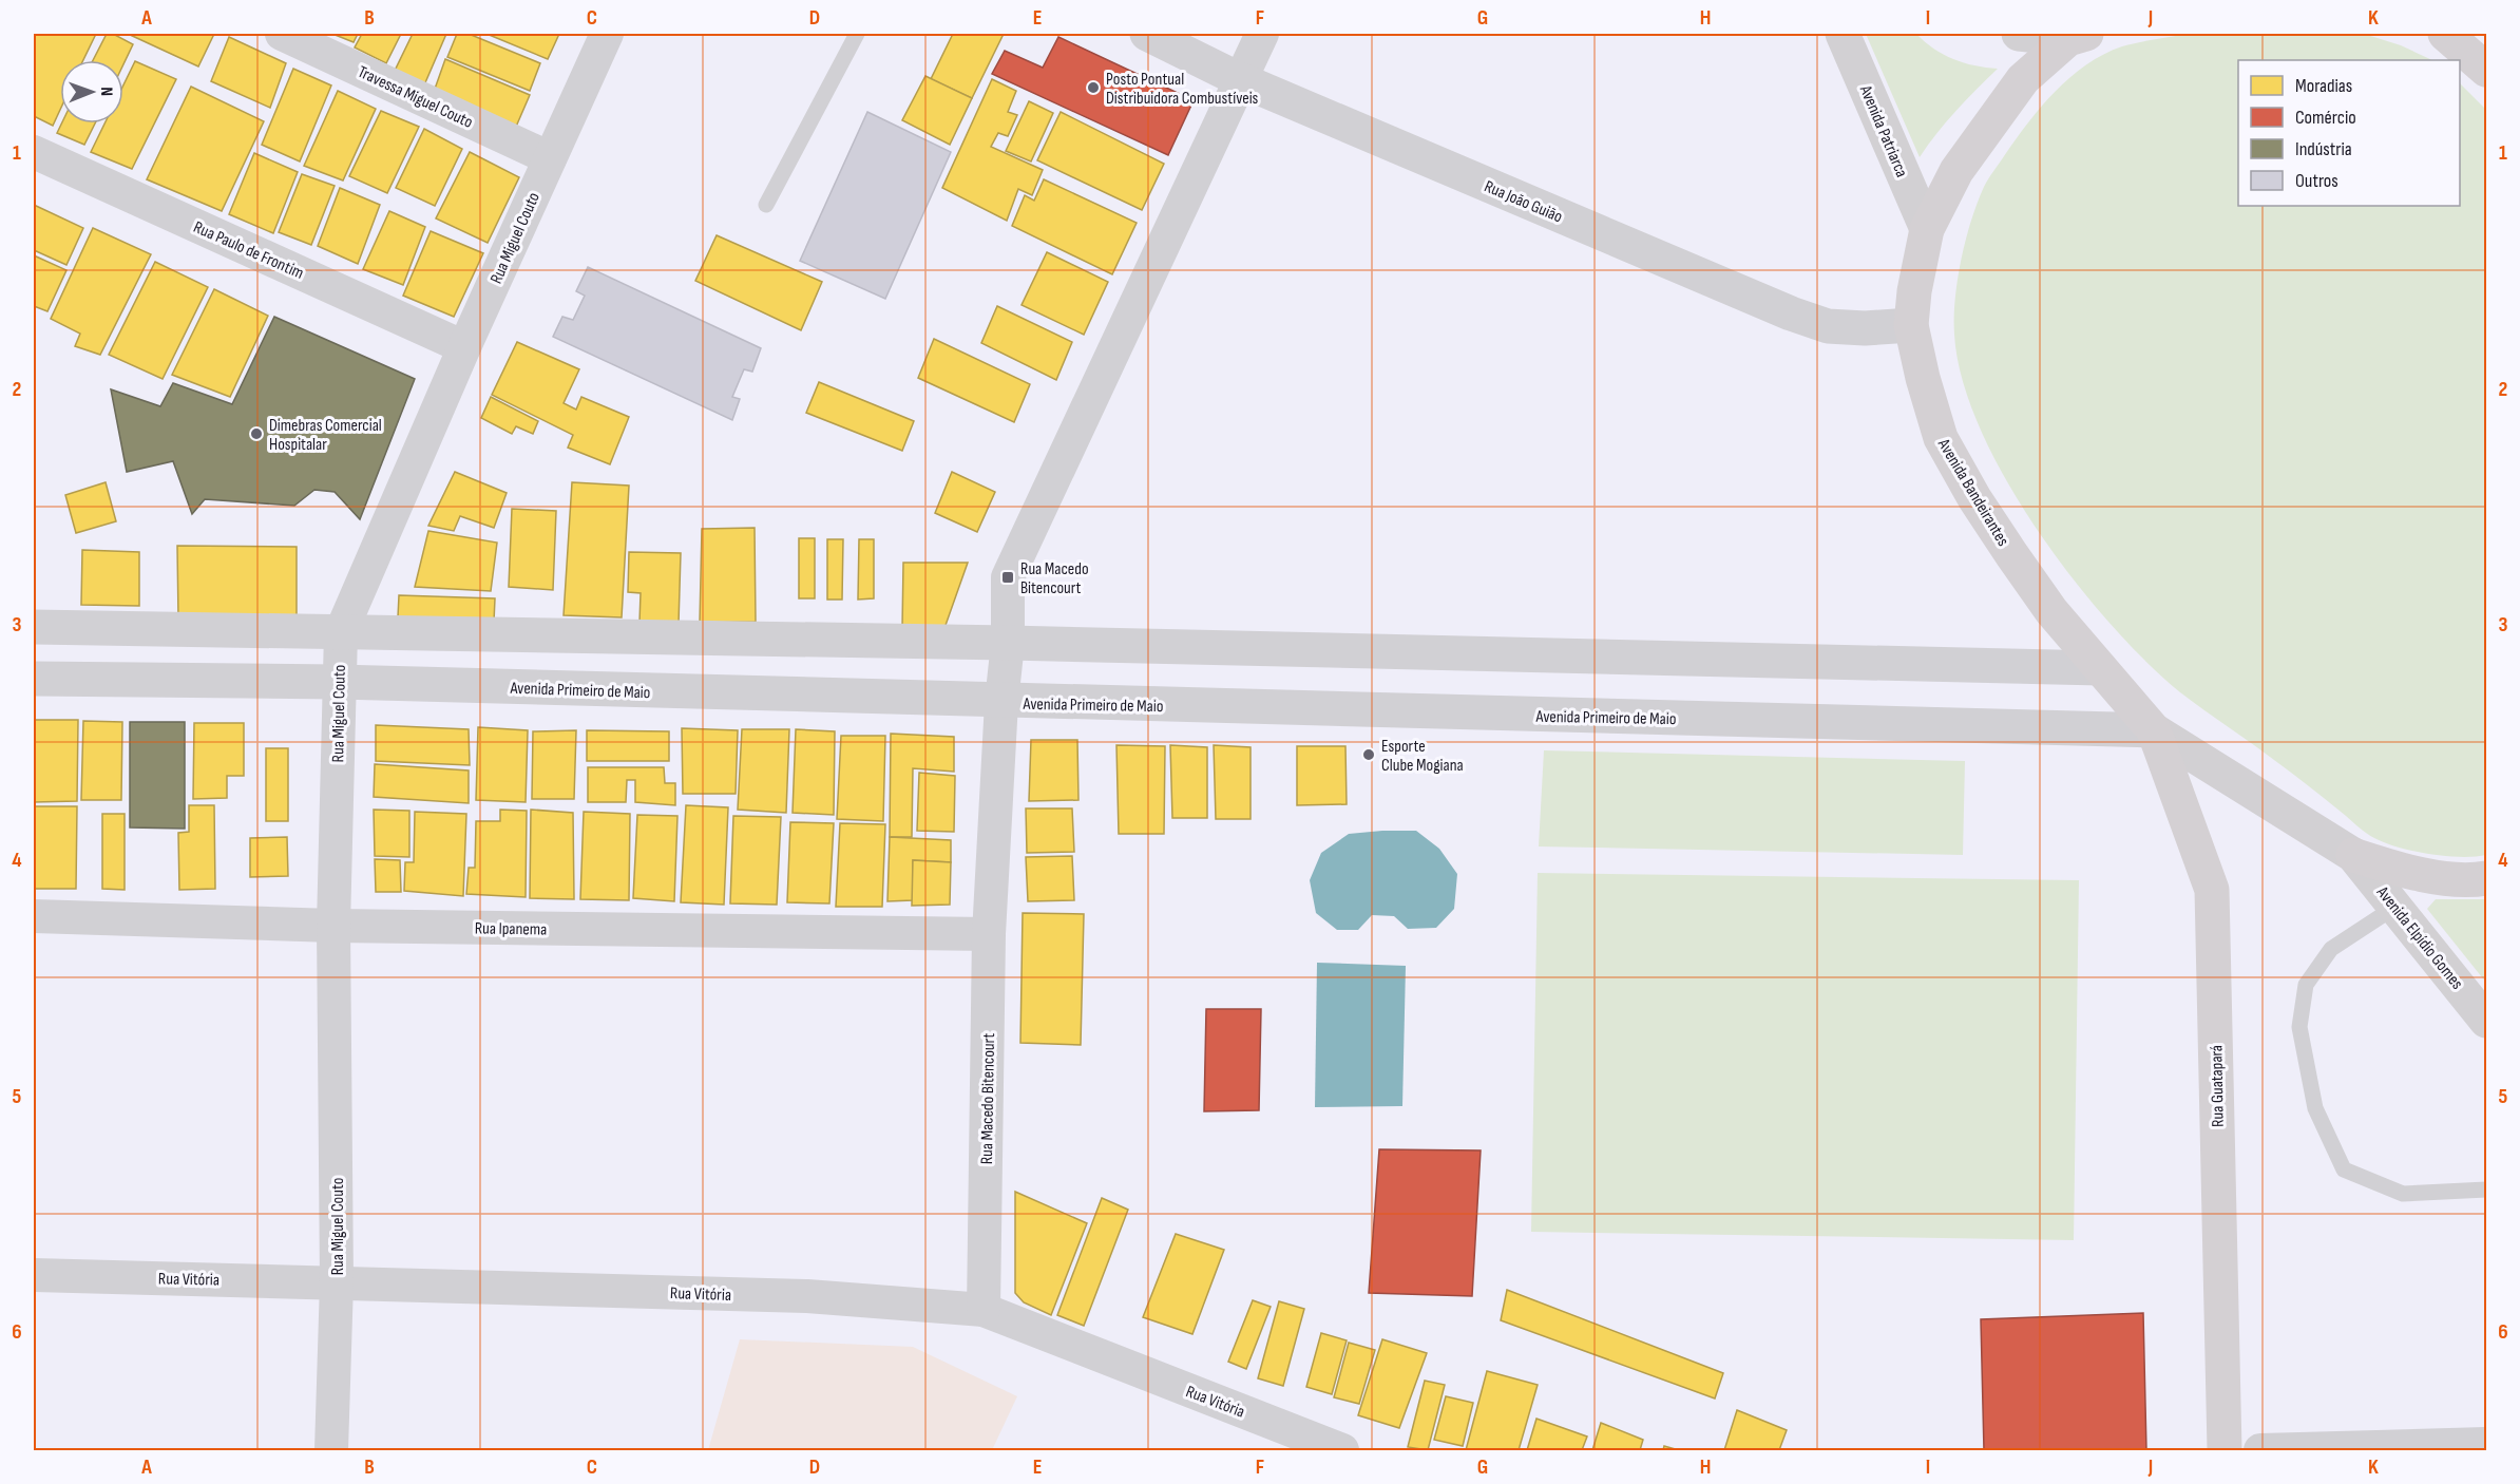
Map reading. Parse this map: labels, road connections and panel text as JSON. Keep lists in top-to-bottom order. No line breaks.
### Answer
{"streets":{"main road":["Avenida Patriarca","Avenida Bandeirantes","Avenida Elpídio Gomes","Rua Guatapará"],"street":["Travessa Miguel Couto","Rua João Guião","Rua Miguel Couto","Rua Paulo de Frontim","Avenida Primeiro de Maio","Rua Ipanema","Rua Macedo Bitencourt","Rua Vitória"]},"crossings":[["Travessa Miguel Couto","Rua Miguel Couto"],["Avenida Patriarca","Avenida Bandeirantes"],["Rua João Guião","Avenida Bandeirantes"],["Rua João Guião","Rua Macedo Bitencourt"],["Rua Miguel Couto","Rua Paulo de Frontim"],["Rua Miguel Couto","Avenida Primeiro de Maio"],["Rua Miguel Couto","Rua Ipanema"],["Rua Miguel Couto","Rua Vitória"],["Avenida Bandeirantes","Avenida Primeiro de Maio"],["Avenida Bandeirantes","Avenida Elpídio Gomes"],["Avenida Bandeirantes","Rua Guatapará"],["Avenida Primeiro de Maio","Rua Guatapará"],["Avenida Primeiro de Maio","Rua Macedo Bitencourt"],["Rua Ipanema","Rua Macedo Bitencourt"],["Rua Macedo Bitencourt","Rua Vitória"]],"places":{"other":["Posto Pontual Distribuidora Combustíveis","Dimebras Comercial Hospitalar","Esporte Clube Mogiana"],"transit":["Rua Macedo Bitencourt"]},"legend":["Moradias","Comércio","Indústria","Outros"],"north":"right","grid":{"columns":["A","B","C","D","E","F","G","H","I","J","K"],"rows":["1","2","3","4","5","6"]}}
